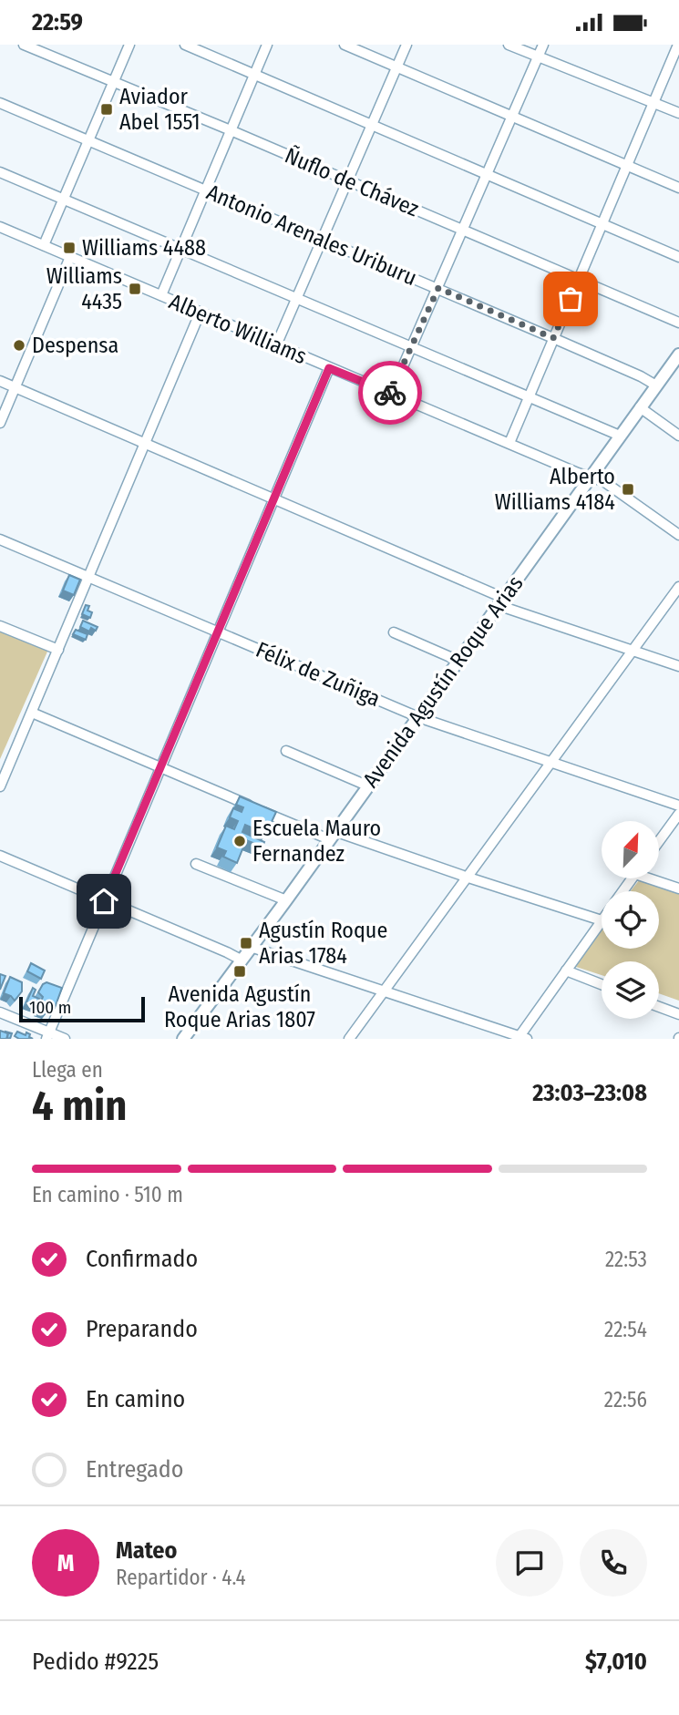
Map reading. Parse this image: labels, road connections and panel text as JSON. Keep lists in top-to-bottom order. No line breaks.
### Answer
{"streets":{"main road":["Avenida Agustín Roque Arias"],"street":["Ñuflo de Chávez","Antonio Arenales Uriburu","Alberto Williams","Félix de Zuñiga"]},"crossings":[["Antonio Arenales Uriburu","Avenida Agustín Roque Arias"],["Alberto Williams","Avenida Agustín Roque Arias"],["Félix de Zuñiga","Avenida Agustín Roque Arias"]],"places":{"transit":["Aviador Abel 1551","Williams 4488","Williams 4435","Alberto Williams 4184","Agustín Roque Arias 1784","Avenida Agustín Roque Arias 1807"],"other":["Despensa","Escuela Mauro Fernandez"]},"scale_bar":"100 m","north":"top right","page":{"status":"22:59","scale":"100 m","heading":["4 min","Llega en","23:03–23:08"],"panel":["Mateo","Repartidor · 4.4","Pedido #9225","$7,010"],"bar":"En camino · 510 m","list":[["Confirmado","22:53"],["Preparando","22:54"],["En camino","22:56"],"Entregado"],"round":"M"}}
